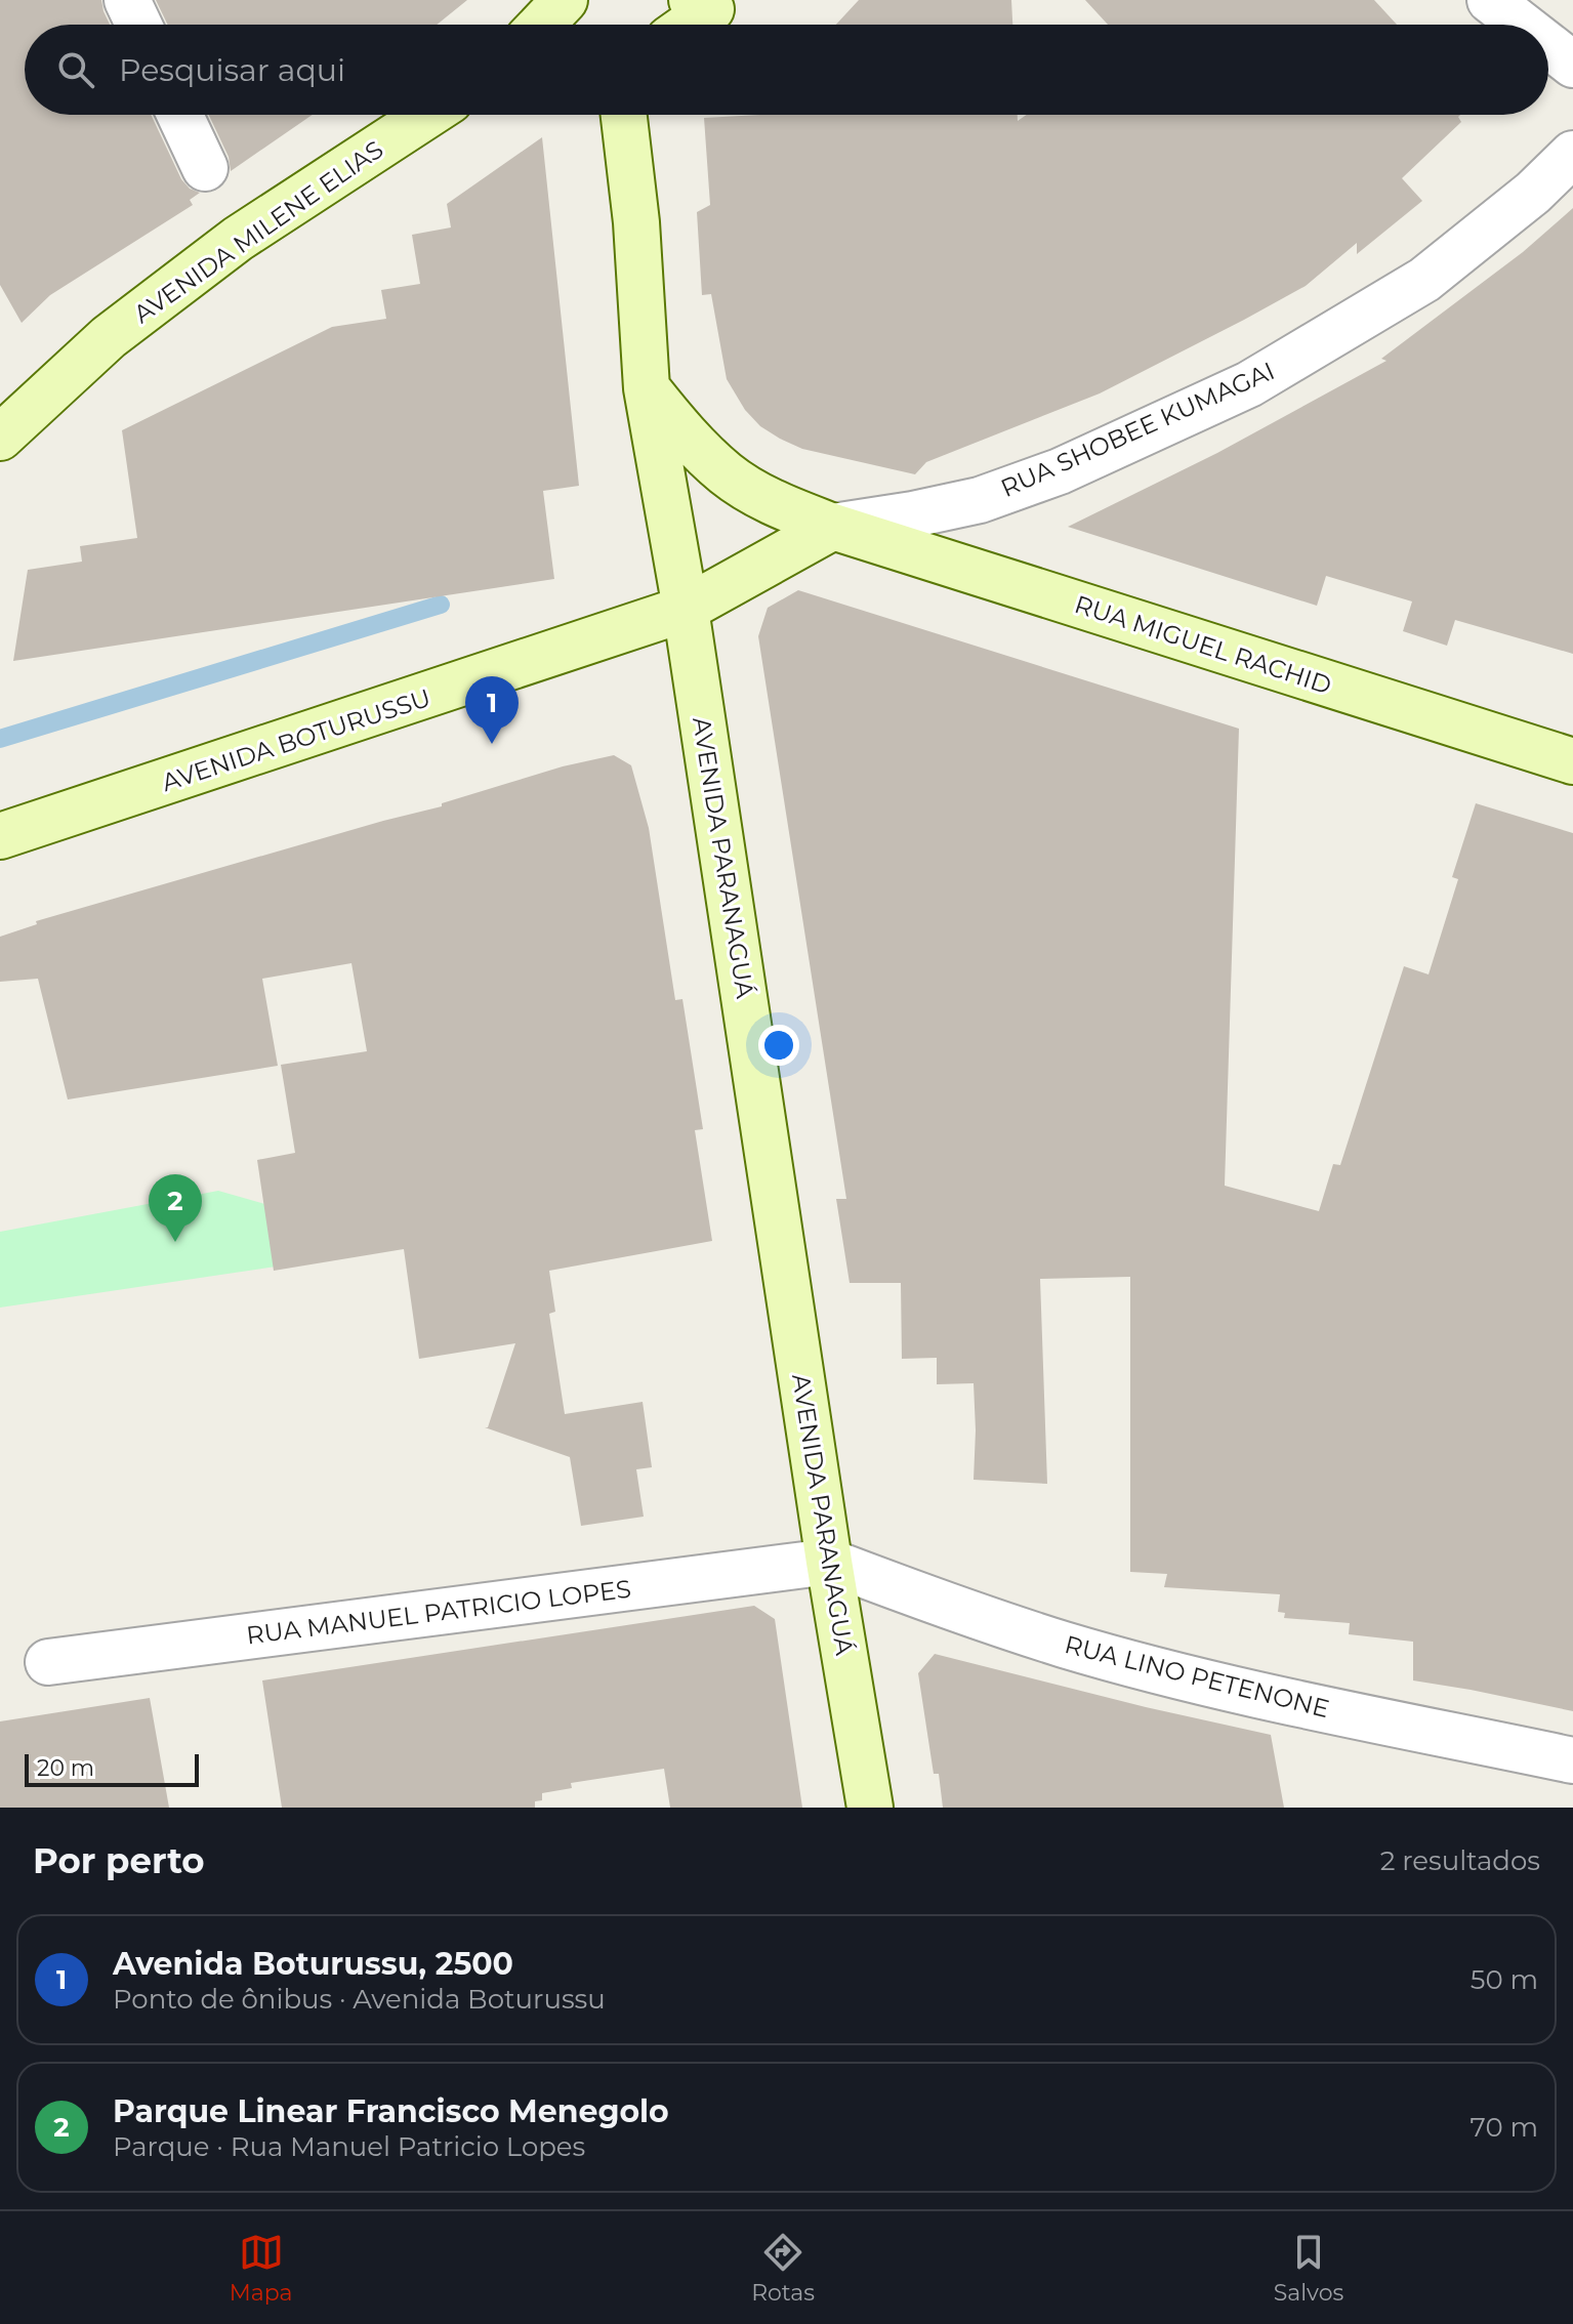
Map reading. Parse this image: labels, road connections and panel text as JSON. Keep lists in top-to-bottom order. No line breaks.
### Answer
{"streets":{"main road":["AVENIDA MILENE ELIAS","RUA MIGUEL RACHID","AVENIDA BOTURUSSU","AVENIDA PARANAGUÁ"],"street":["RUA SHOBEE KUMAGAI","RUA MANUEL PATRICIO LOPES","RUA LINO PETENONE"]},"crossings":[["RUA SHOBEE KUMAGAI","RUA MIGUEL RACHID"],["RUA MIGUEL RACHID","AVENIDA PARANAGUÁ"],["AVENIDA BOTURUSSU","AVENIDA PARANAGUÁ"],["AVENIDA PARANAGUÁ","RUA MANUEL PATRICIO LOPES"],["AVENIDA PARANAGUÁ","RUA LINO PETENONE"],["RUA MANUEL PATRICIO LOPES","RUA LINO PETENONE"]],"scale_bar":"20 m","page":{"search":"Pesquisar aqui","pins":["1","2"],"scale":"20 m","heading":["Por perto","2 resultados"],"list":[{"mark":"1","name":"Avenida Boturussu, 2500","note":"Ponto de ônibus · Avenida Boturussu","value":"50 m"},{"mark":"2","name":"Parque Linear Francisco Menegolo","note":"Parque · Rua Manuel Patricio Lopes","value":"70 m"}],"nav":["Mapa","Rotas","Salvos"]}}
